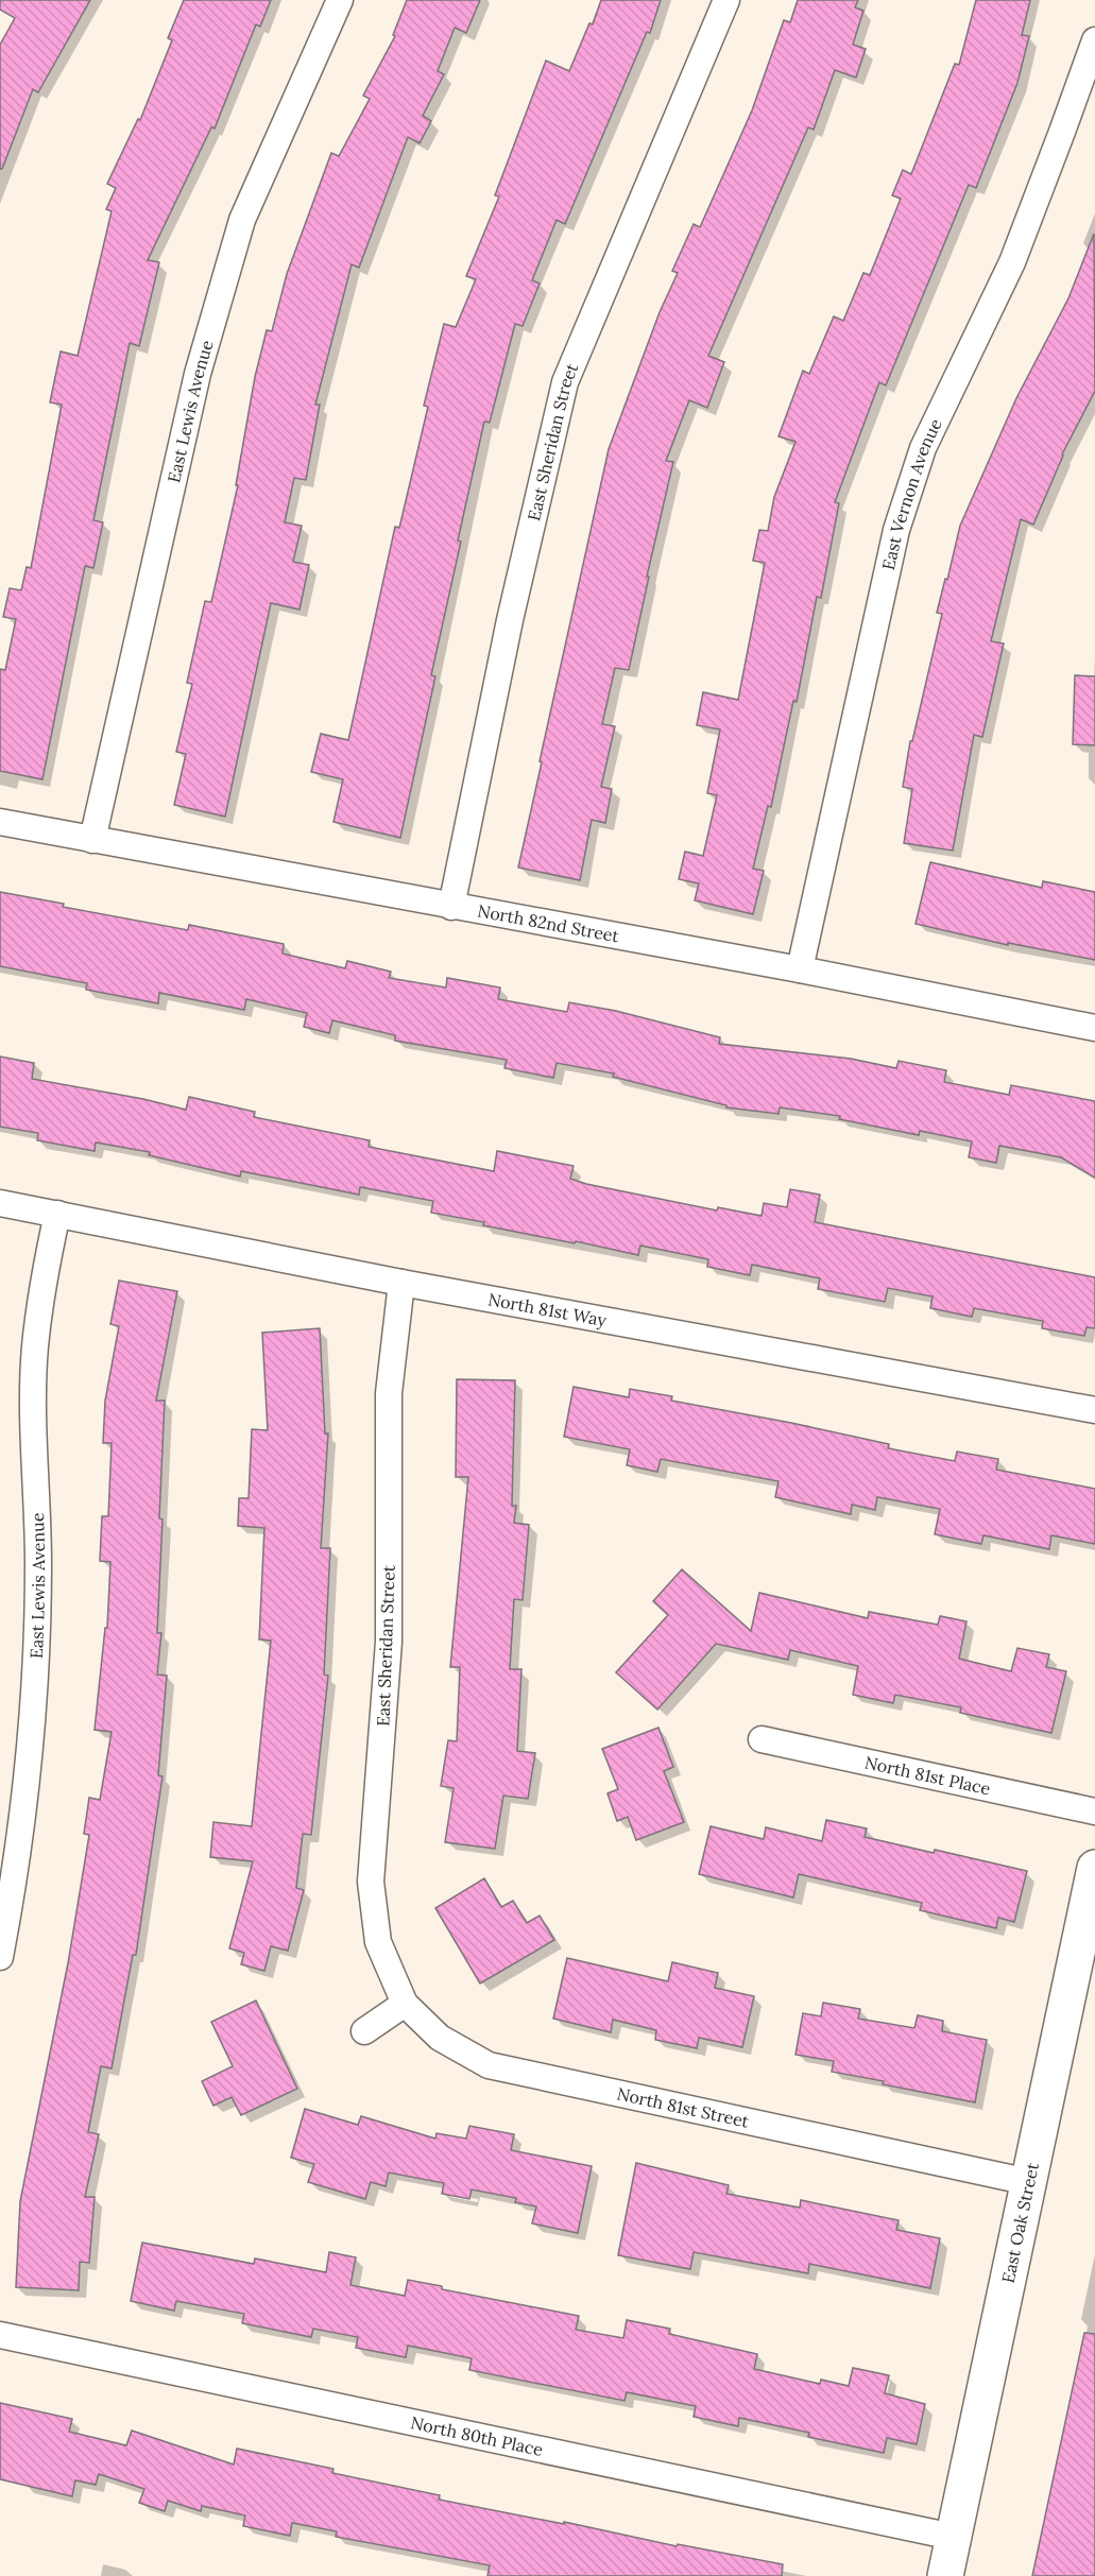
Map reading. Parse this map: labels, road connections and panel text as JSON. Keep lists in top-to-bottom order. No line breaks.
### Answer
{"streets":{"street":["East Lewis Avenue","East Sheridan Street","East Vernon Avenue","North 82nd Street","North 81st Way","North 81st Place","North 81st Street","East Oak Street","North 80th Place"]},"crossings":[["East Lewis Avenue","North 82nd Street"],["East Lewis Avenue","North 81st Way"],["East Sheridan Street","North 82nd Street"],["East Sheridan Street","North 81st Way"],["East Sheridan Street","North 81st Street"],["East Vernon Avenue","North 82nd Street"],["North 81st Street","East Oak Street"],["East Oak Street","North 80th Place"]]}
